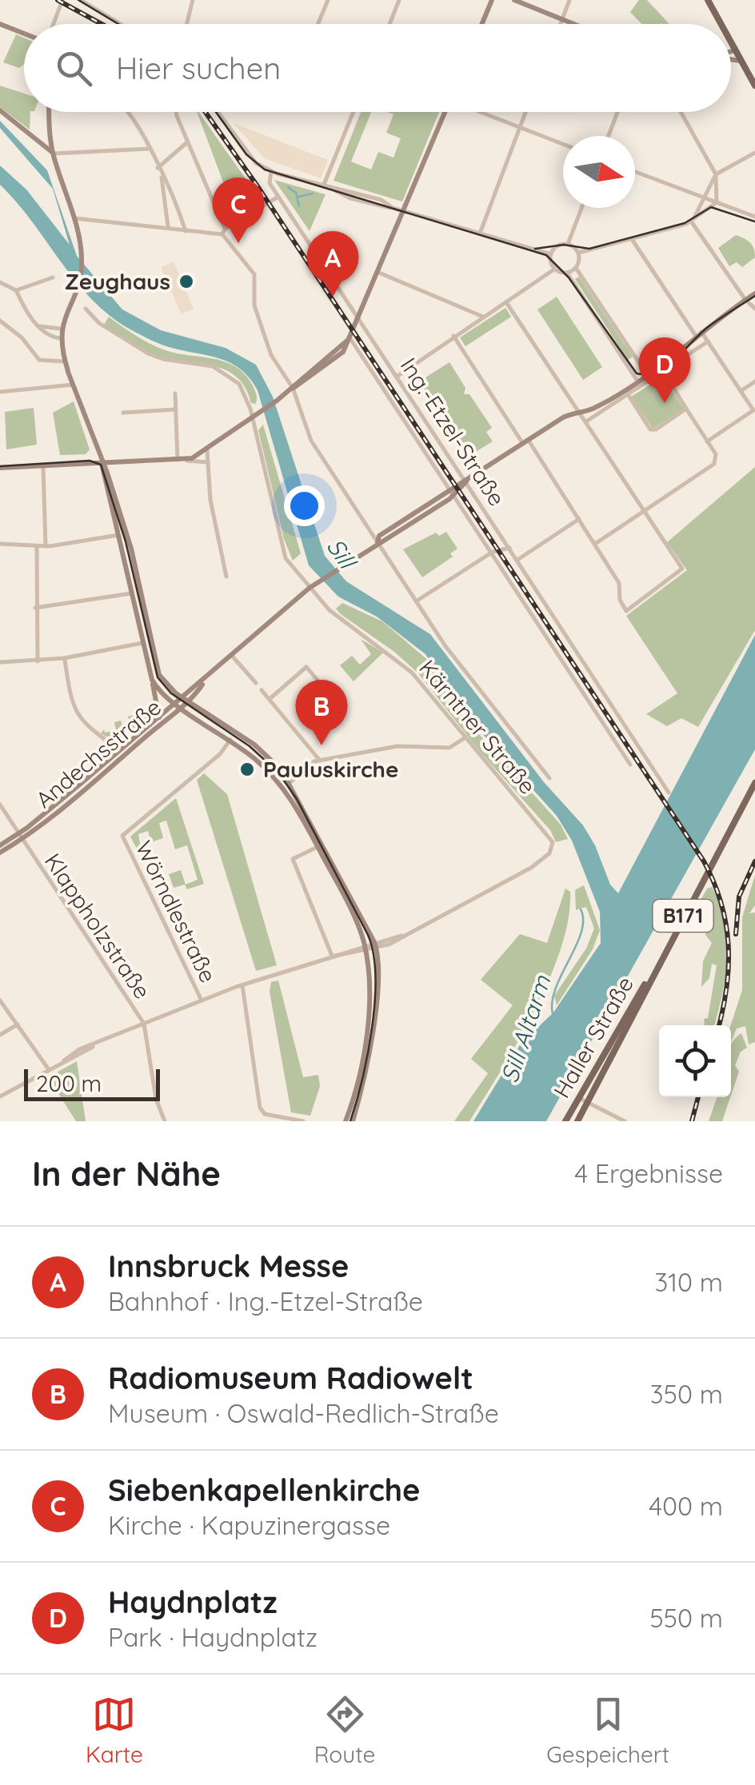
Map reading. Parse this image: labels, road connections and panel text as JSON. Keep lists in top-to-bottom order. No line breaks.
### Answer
{"streets":{"main road":["B171","Haller Straße"],"street":["Ing.-Etzel-Straße","Kärntner Straße","Andechsstraße","Wörndlestraße","Klappholzstraße"]},"crossings":[["Andechsstraße","Klappholzstraße"]],"water":["Sill","Sill Altarm"],"places":["Zeughaus","Pauluskirche"],"scale_bar":"200 m","north":"right","page":{"search":"Hier suchen","pins":["C","A","D","B"],"scale":"200 m","heading":["In der Nähe","4 Ergebnisse"],"list":[{"mark":"A","name":"Innsbruck Messe","note":"Bahnhof · Ing.-Etzel-Straße","value":"310 m"},{"mark":"B","name":"Radiomuseum Radiowelt","note":"Museum · Oswald-Redlich-Straße","value":"350 m"},{"mark":"C","name":"Siebenkapellenkirche","note":"Kirche · Kapuzinergasse","value":"400 m"},{"mark":"D","name":"Haydnplatz","note":"Park · Haydnplatz","value":"550 m"}],"nav":["Karte","Route","Gespeichert"]}}
